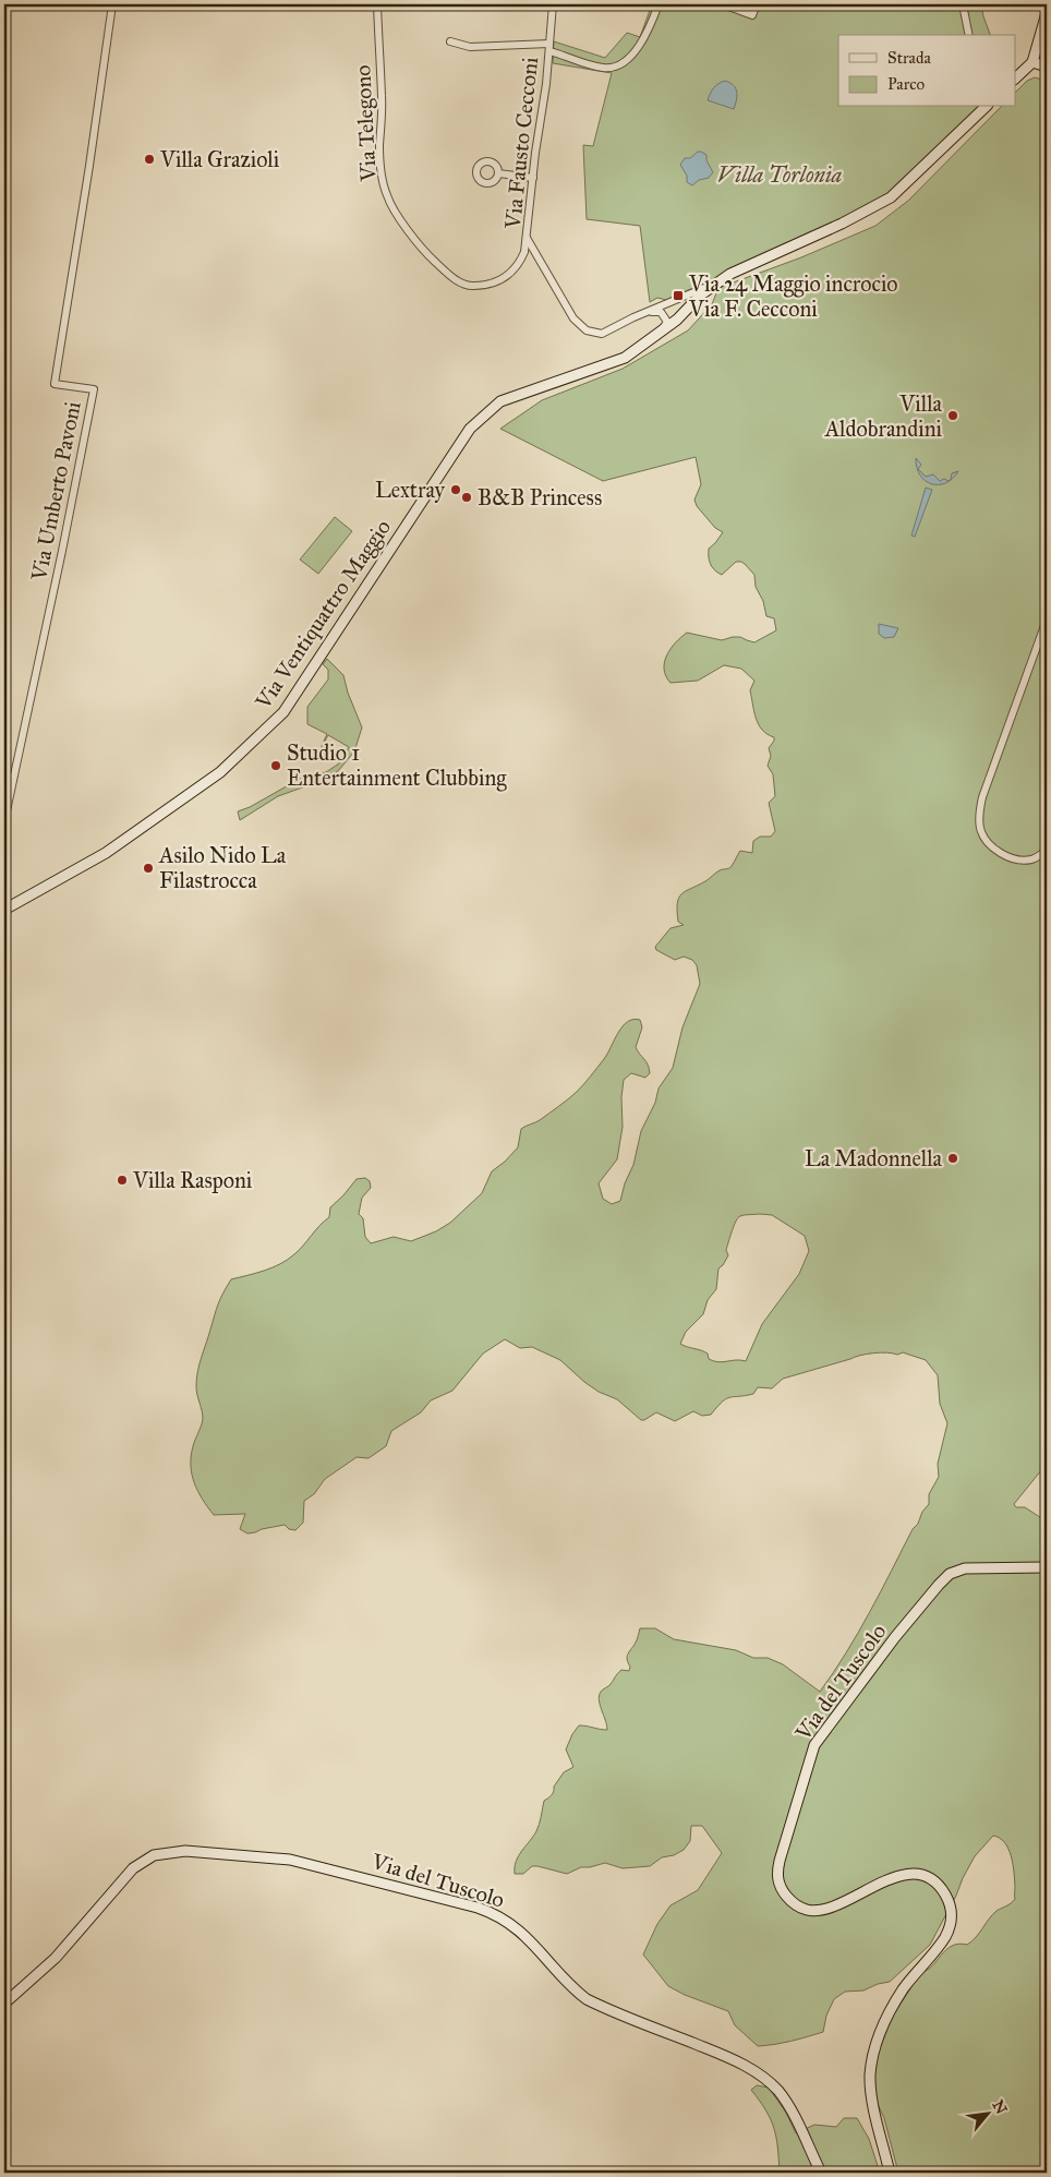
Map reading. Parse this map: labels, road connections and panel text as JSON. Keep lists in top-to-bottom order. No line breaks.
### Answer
{"streets":{"street":["Via Telegono","Via Fausto Cecconi","Via Umberto Pavoni","Via Ventiquattro Maggio","Via del Tuscolo"]},"crossings":[["Via Telegono","Via Fausto Cecconi"],["Via Fausto Cecconi","Via Ventiquattro Maggio"]],"parks":["Villa Torlonia"],"places":{"other":["Villa Grazioli","Villa Aldobrandini","Lextray","B&B Princess","Studio 1 Entertainment Clubbing","Asilo Nido La Filastrocca","La Madonnella","Villa Rasponi"],"transit":["Via 24 Maggio incrocio Via F. Cecconi"]},"legend":["Strada","Parco"],"north":"top right"}
